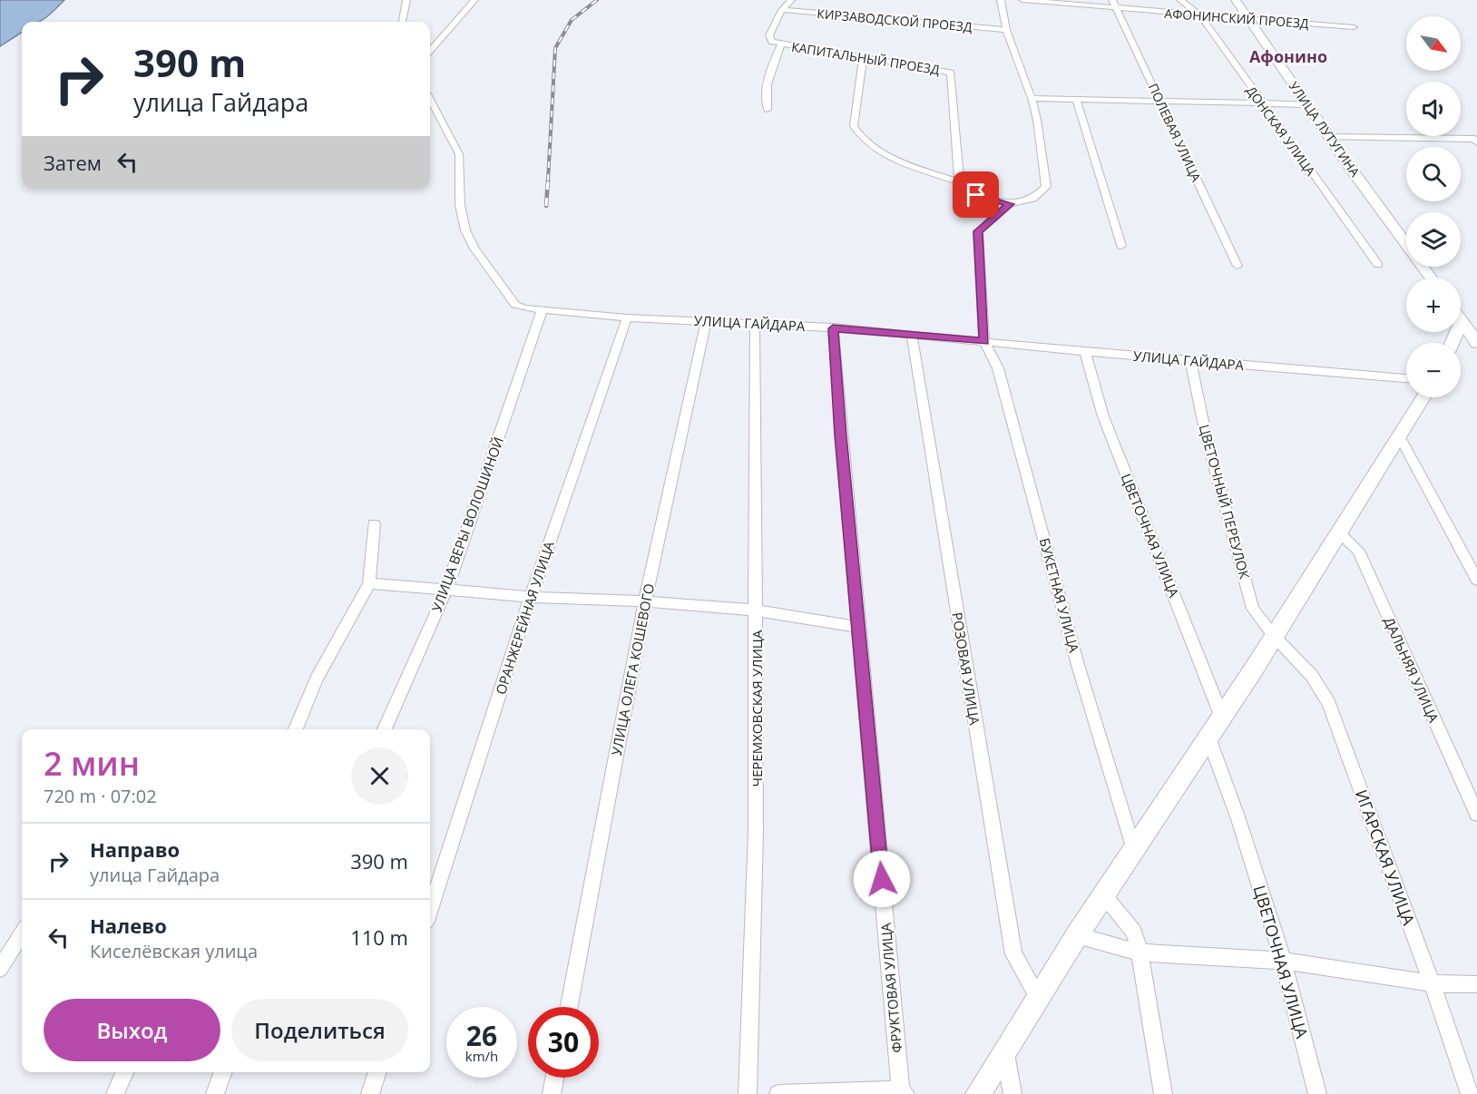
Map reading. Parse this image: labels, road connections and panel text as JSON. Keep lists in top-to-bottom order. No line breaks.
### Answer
{"streets":{"main road":["УЛИЦА ЛУТУГИНА"],"street":["АФОНИНСКИЙ ПРОЕЗД","КИРЗАВОДСКОЙ ПРОЕЗД","КАПИТАЛЬНЫЙ ПРОЕЗД","ДОНСКАЯ УЛИЦА","ПОЛЕВАЯ УЛИЦА","УЛИЦА ГАЙДАРА","ЦВЕТОЧНЫЙ ПЕРЕУЛОК","УЛИЦА ВЕРЫ ВОЛОШИНОЙ","ЦВЕТОЧНАЯ УЛИЦА","БУКЕТНАЯ УЛИЦА","ОРАНЖЕРЕЙНАЯ УЛИЦА","РОЗОВАЯ УЛИЦА","УЛИЦА ОЛЕГА КОШЕВОГО","ДАЛЬНЯЯ УЛИЦА","ЧЕРЕМХОВСКАЯ УЛИЦА","ИГАРСКАЯ УЛИЦА","ФРУКТОВАЯ УЛИЦА"]},"crossings":[["АФОНИНСКИЙ ПРОЕЗД","УЛИЦА ЛУТУГИНА"],["АФОНИНСКИЙ ПРОЕЗД","ДОНСКАЯ УЛИЦА"],["АФОНИНСКИЙ ПРОЕЗД","ПОЛЕВАЯ УЛИЦА"],["УЛИЦА ГАЙДАРА","ЦВЕТОЧНЫЙ ПЕРЕУЛОК"],["УЛИЦА ГАЙДАРА","УЛИЦА ВЕРЫ ВОЛОШИНОЙ"],["УЛИЦА ГАЙДАРА","ЦВЕТОЧНАЯ УЛИЦА"],["УЛИЦА ГАЙДАРА","БУКЕТНАЯ УЛИЦА"],["УЛИЦА ГАЙДАРА","ОРАНЖЕРЕЙНАЯ УЛИЦА"],["УЛИЦА ГАЙДАРА","РОЗОВАЯ УЛИЦА"],["УЛИЦА ГАЙДАРА","УЛИЦА ОЛЕГА КОШЕВОГО"],["УЛИЦА ГАЙДАРА","ЧЕРЕМХОВСКАЯ УЛИЦА"],["УЛИЦА ГАЙДАРА","ФРУКТОВАЯ УЛИЦА"],["ЦВЕТОЧНЫЙ ПЕРЕУЛОК","ИГАРСКАЯ УЛИЦА"]],"districts":["Афонино"],"north":"bottom right","page":{"map_buttons":["+","−"],"turn":["390 m","улица Гайдара"],"then":"Затем","heading":["2 мин","720 m · 07:02"],"list":[{"name":"Направо","note":"улица Гайдара","value":"390 m"},{"name":"Налево","note":"Киселёвская улица","value":"110 m"}],"buttons":["Выход","Поделиться"],"speed":"26 km/h","limit":"30"}}
